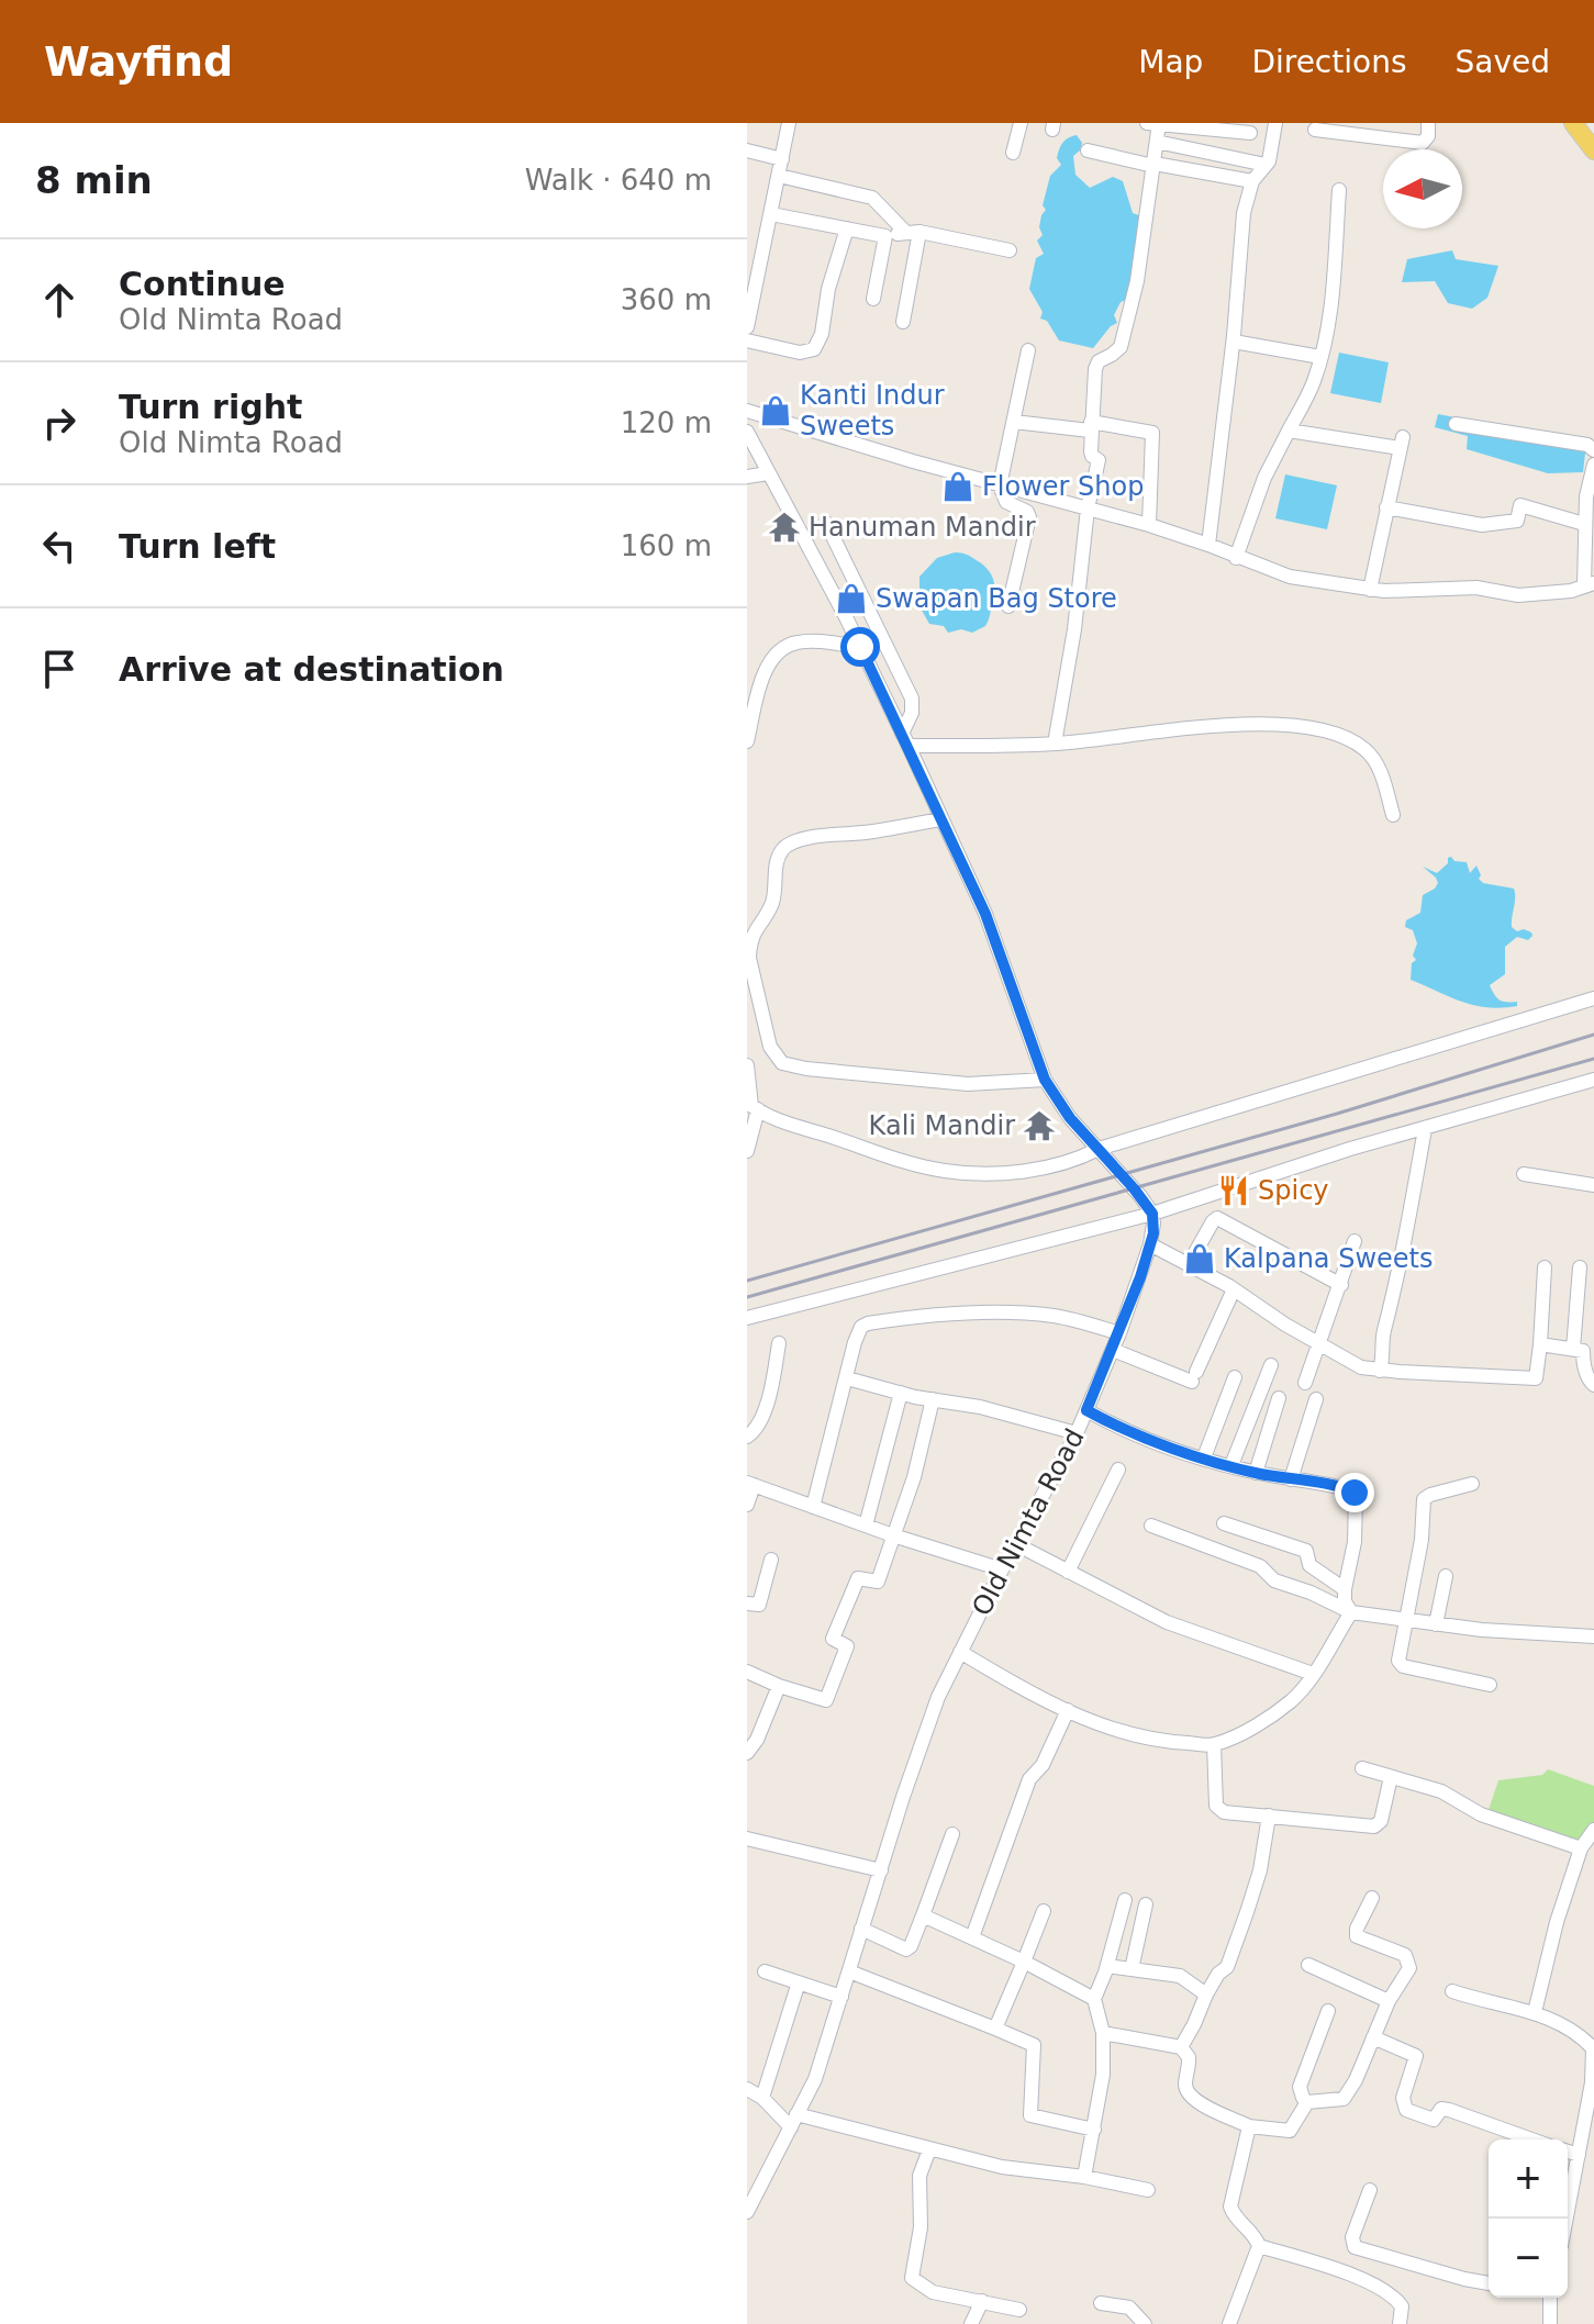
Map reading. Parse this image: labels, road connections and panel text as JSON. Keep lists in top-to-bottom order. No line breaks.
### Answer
{"streets":{"street":["Old Nimta Road"]},"places":{"shop":["Kanti Indur Sweets","Flower Shop","Swapan Bag Store","Kalpana Sweets"],"temple":["Hanuman Mandir","Kali Mandir"],"restaurant":["Spicy"]},"north":"left","page":{"header":"Wayfind","nav":["Map","Directions","Saved"],"heading":["8 min","Walk · 640 m"],"list":[["Continue","Old Nimta Road","360 m"],["Turn right","Old Nimta Road","120 m"],["Turn left","160 m"],"Arrive at destination"],"map_buttons":["+","−"]}}
